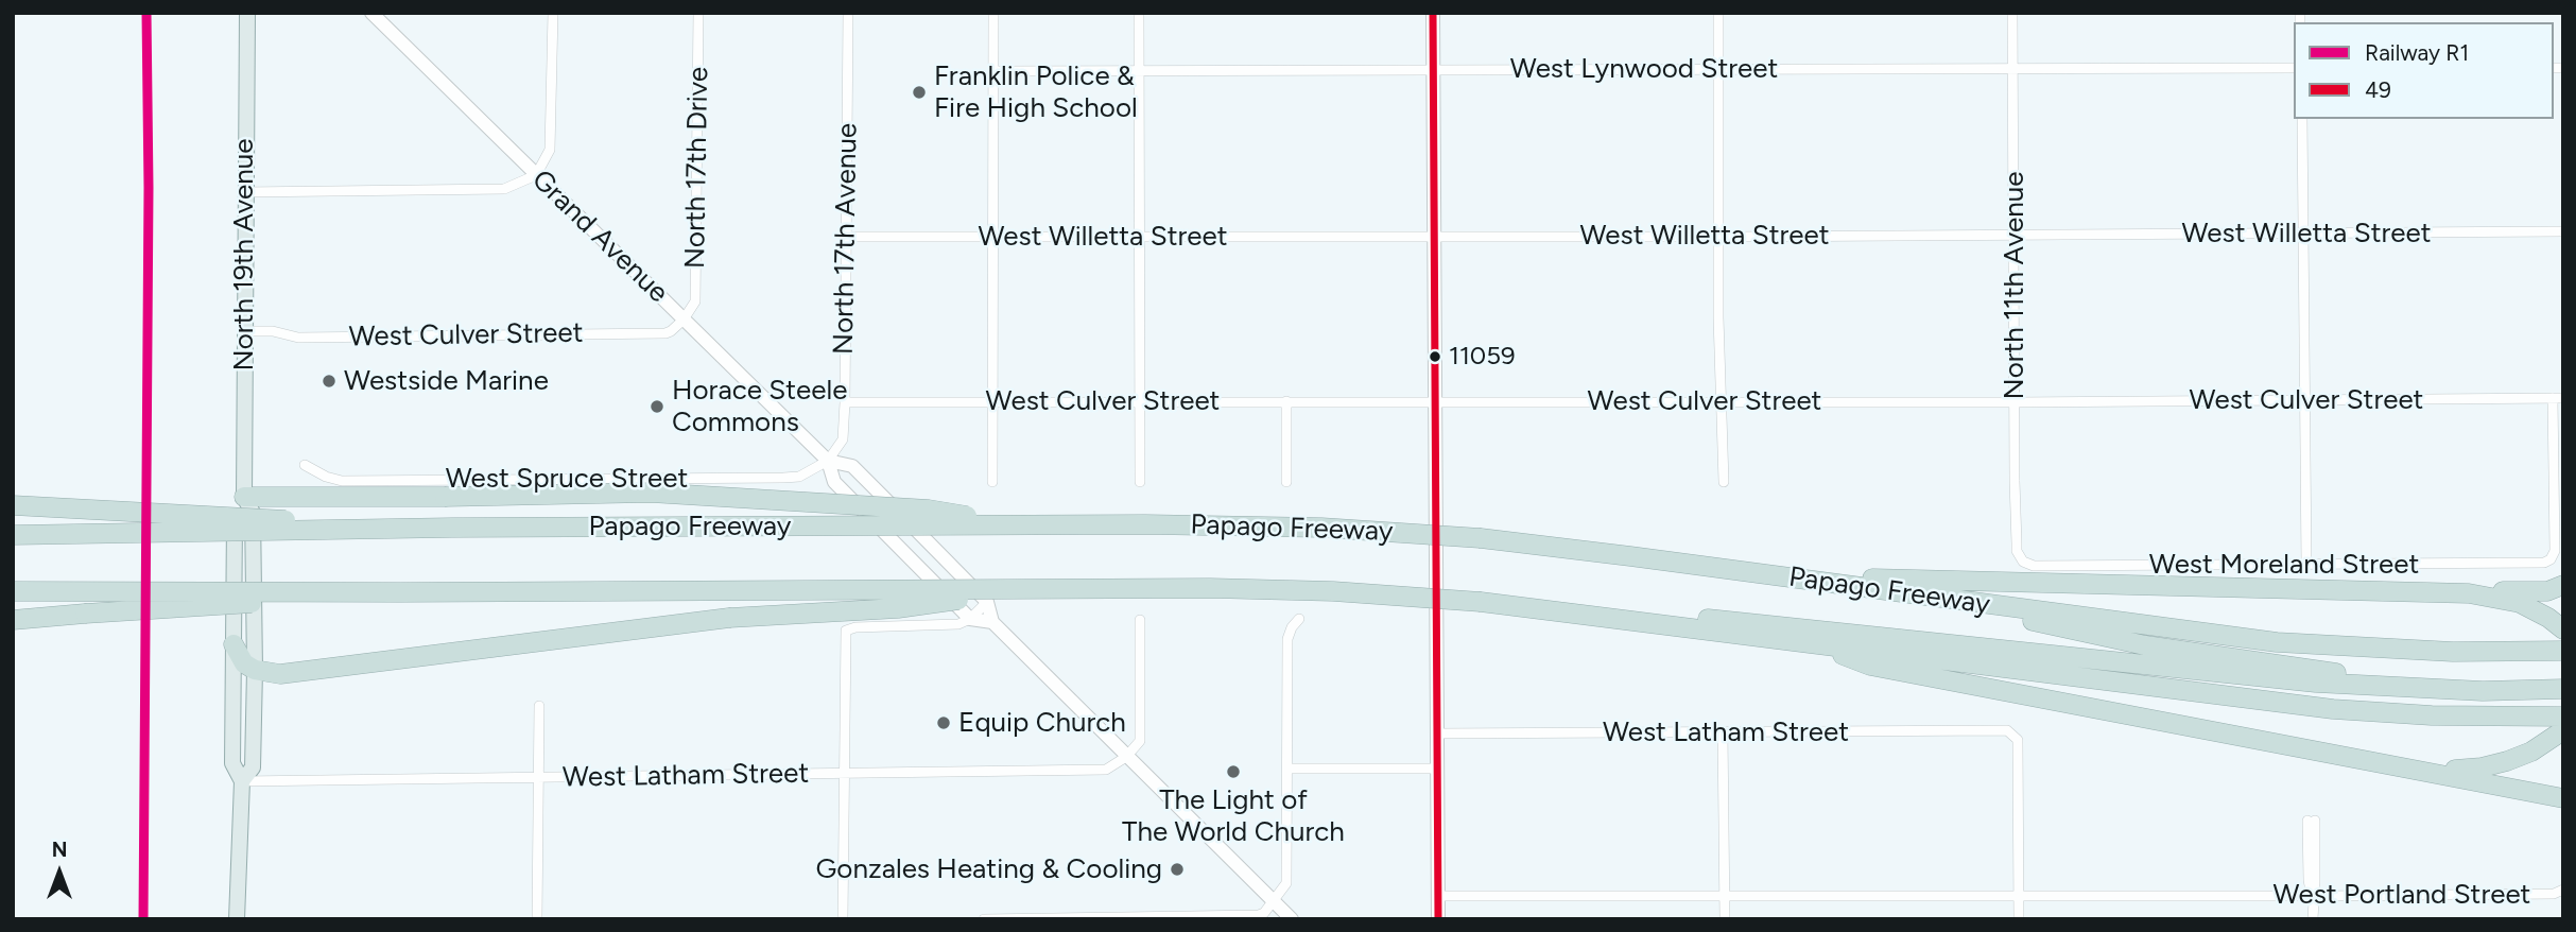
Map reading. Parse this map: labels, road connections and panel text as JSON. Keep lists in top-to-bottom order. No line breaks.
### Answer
{"streets":{"highway":["Papago Freeway"],"main road":["Grand Avenue","North 19th Avenue"],"street":["West Lynwood Street","North 17th Drive","West Willetta Street","North 17th Avenue","North 11th Avenue","West Culver Street","West Spruce Street","West Moreland Street","West Latham Street","West Portland Street"]},"crossings":[["West Lynwood Street","North 11th Avenue"],["North 17th Drive","Grand Avenue"],["North 17th Drive","West Culver Street"],["West Willetta Street","North 17th Avenue"],["West Willetta Street","North 11th Avenue"],["Grand Avenue","North 17th Avenue"],["Grand Avenue","West Culver Street"],["Grand Avenue","West Spruce Street"],["North 17th Avenue","West Culver Street"],["North 17th Avenue","West Spruce Street"],["North 19th Avenue","West Culver Street"],["North 19th Avenue","West Latham Street"],["North 11th Avenue","West Culver Street"],["North 11th Avenue","West Moreland Street"],["West Culver Street","West Moreland Street"],["West Latham Street","West Portland Street"]],"places":["Franklin Police & Fire High School","11059","Westside Marine","Horace Steele Commons","Equip Church","The Light of The World Church","Gonzales Heating & Cooling"],"lines":["rail line R1","transit line 49"],"legend":["Railway R1","49"],"north":"top"}
